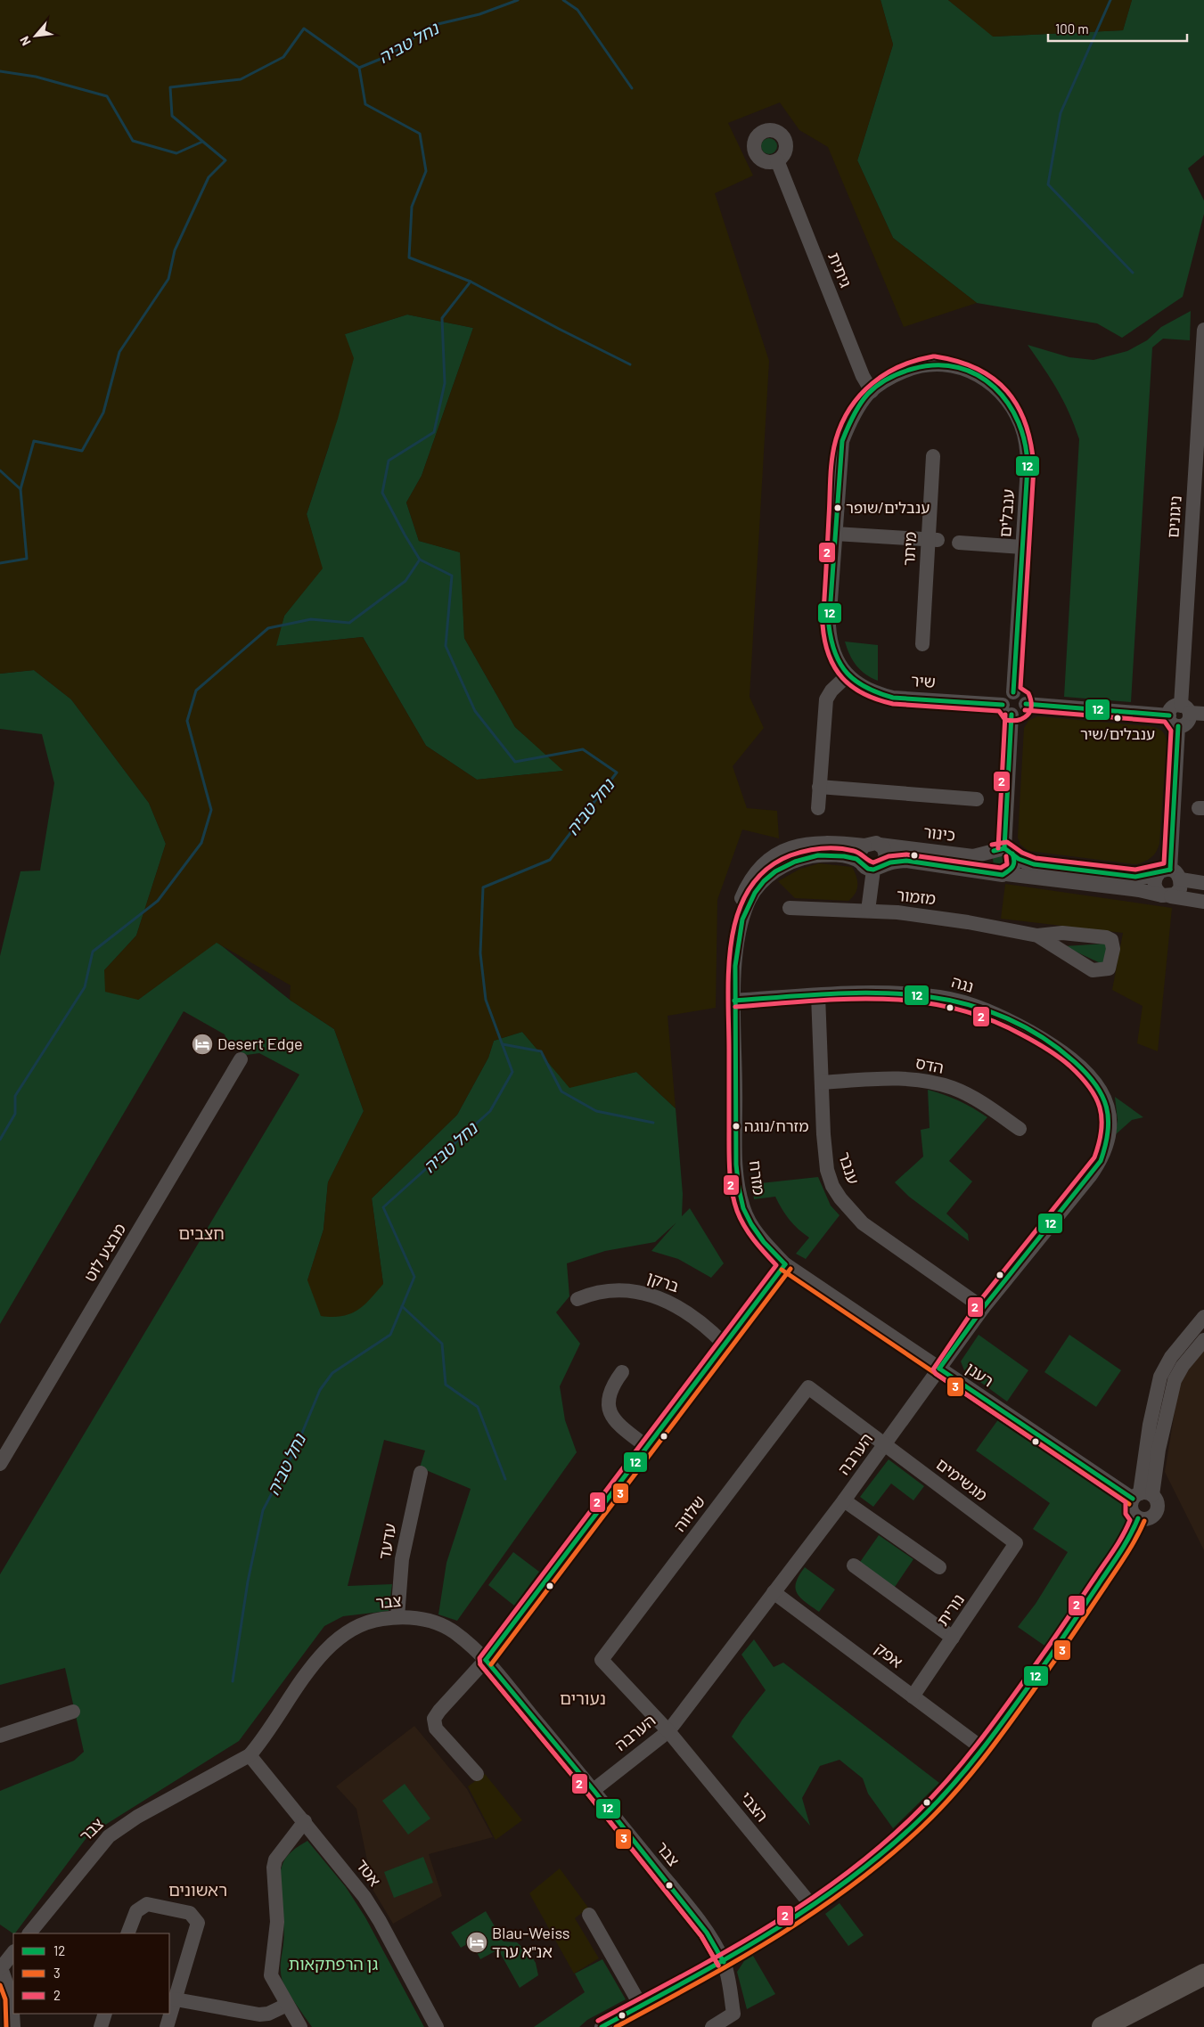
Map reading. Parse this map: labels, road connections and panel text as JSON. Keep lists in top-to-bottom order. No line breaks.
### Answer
{"streets":{"street":["גיתית","ענבלים","ניגונים","מיתר","שיר","כינור","מזמור","נגה","הדס","ענבר","מזרח","מבצע לוט","ברקן","רענן","הערבה","מגשימים","שלווה","עדעד","צבר","נורית","אפק","הצבי","אטד"]},"crossings":[["גיתית","ענבלים"],["ענבלים","שיר"],["כינור","מזרח"],["נגה","ענבר"],["נגה","מזרח"],["נגה","הערבה"],["הדס","ענבר"],["ענבר","הערבה"],["מזרח","רענן"],["רענן","הערבה"],["הערבה","מגשימים"],["הערבה","שלווה"],["הערבה","צבר"],["הערבה","אפק"],["הערבה","הצבי"],["מגשימים","שלווה"],["מגשימים","נורית"],["שלווה","הצבי"],["עדעד","צבר"],["צבר","אטד"],["נורית","אפק"]],"districts":["חצבים","נעורים","ראשונים"],"water":["נחל טביה"],"parks":["גן הרפתקאות"],"places":{"other":["ענבלים/שופר","ענבלים/שיר","מזרח/נוגה"],"hotel":["Desert Edge","Blau-Weiss אנ\"א ערד"]},"lines":["transit line 2","transit line 12","transit line 3"],"legend":["12","3","2"],"scale_bar":"100 m","north":"bottom left"}
